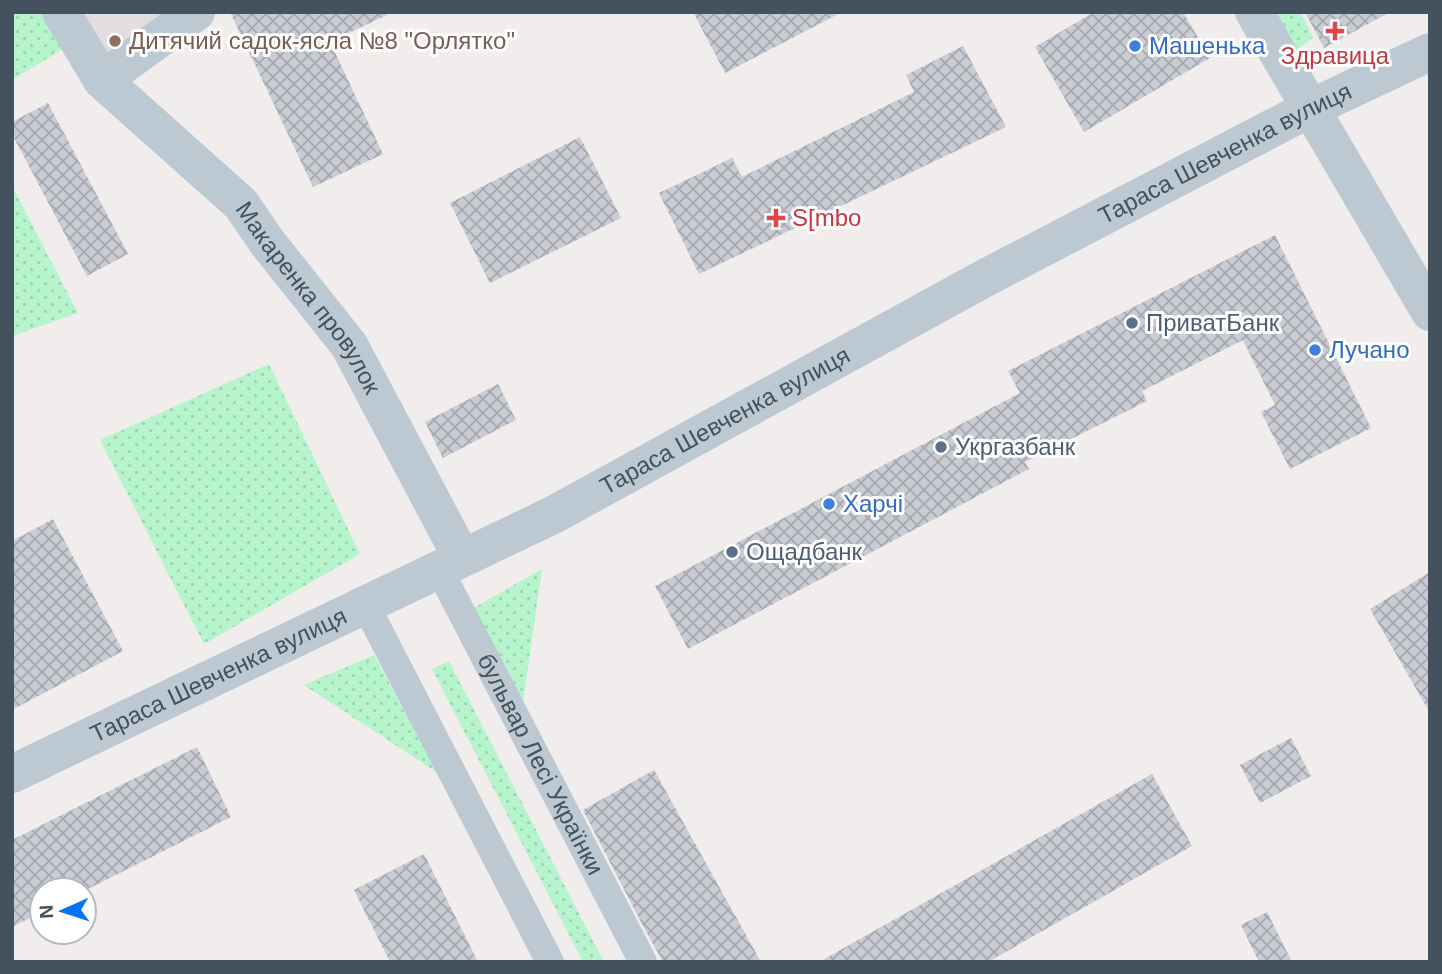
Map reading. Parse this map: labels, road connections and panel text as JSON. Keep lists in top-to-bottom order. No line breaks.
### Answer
{"streets":{"street":["Тараса Шевченка вулиця","Макаренка провулок","бульвар Лесі Українки"]},"crossings":[["Тараса Шевченка вулиця","Макаренка провулок"],["Тараса Шевченка вулиця","бульвар Лесі Українки"],["Макаренка провулок","бульвар Лесі Українки"]],"places":{"health":["Здравица","S[mbo"],"other":["Дитячий садок-ясла №8 \"Орлятко\"","Машенька","ПриватБанк","Лучано","Укргазбанк","Харчі","Ощадбанк"]},"north":"left"}
